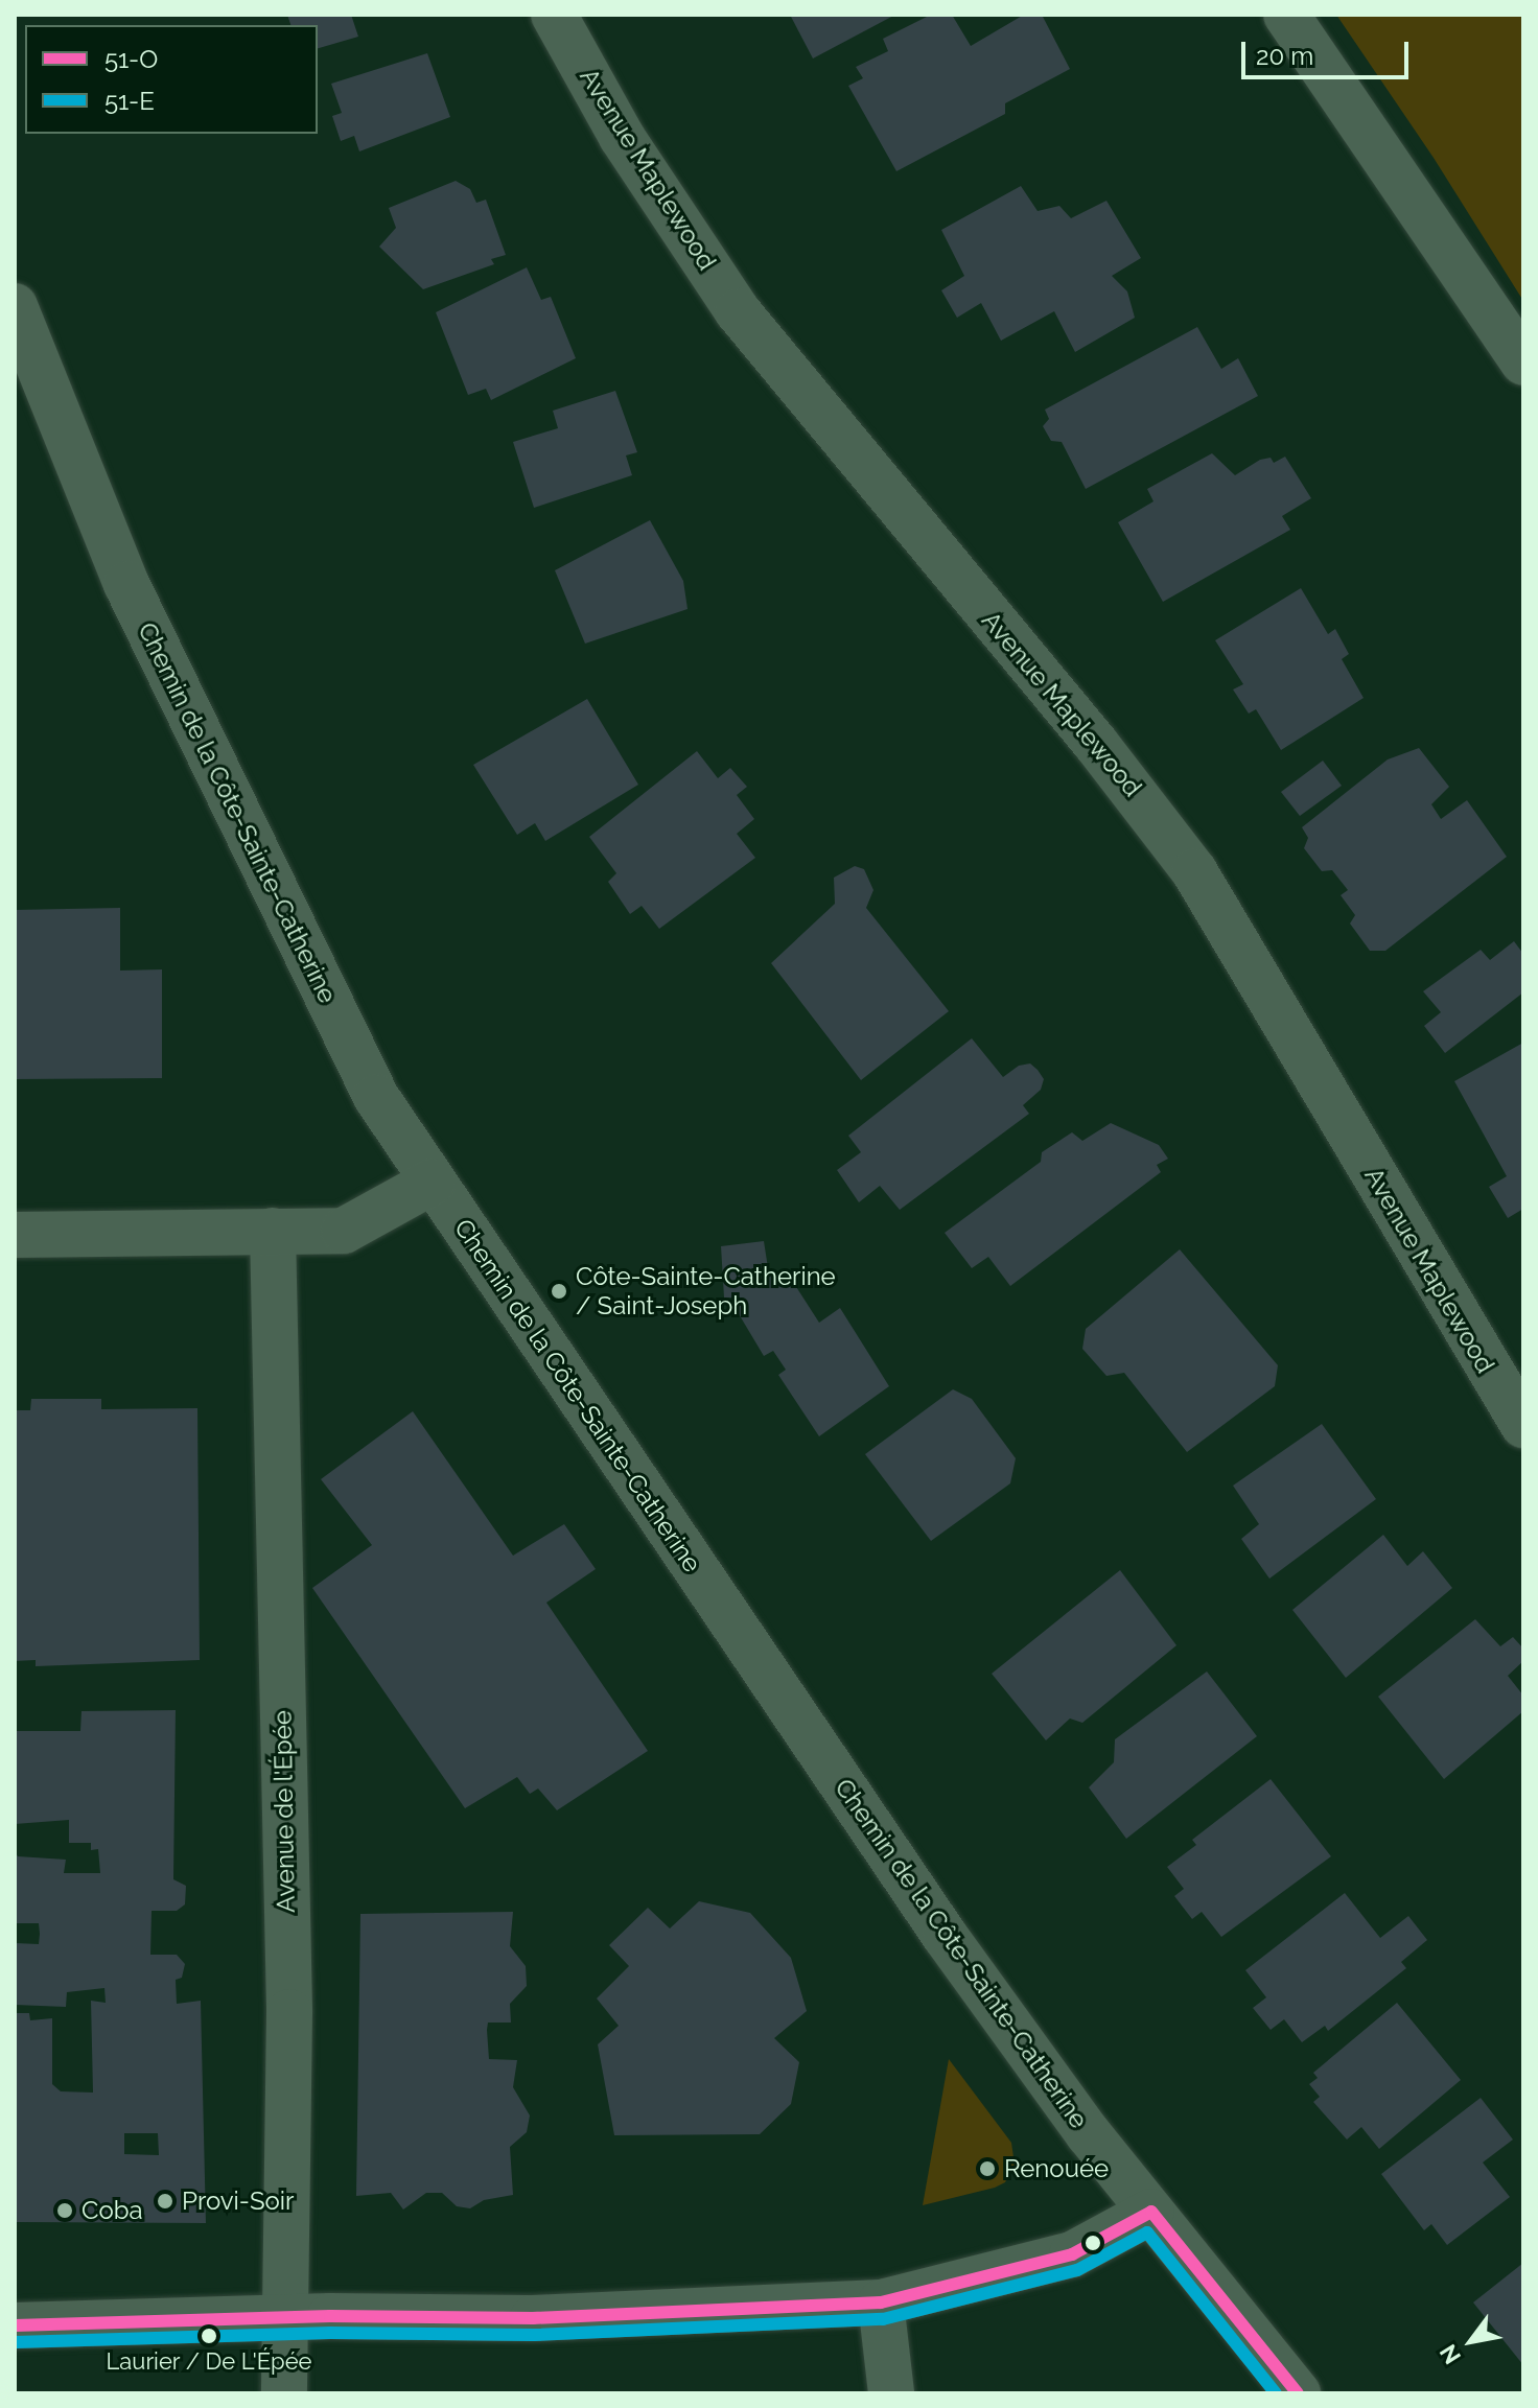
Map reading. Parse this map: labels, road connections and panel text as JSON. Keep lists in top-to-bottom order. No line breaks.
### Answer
{"streets":{"street":["Avenue Maplewood","Chemin de la Côte-Sainte-Catherine","Avenue de l'Épée"]},"places":["Côte-Sainte-Catherine / Saint-Joseph","Renouée","Provi-Soir","Coba","Laurier / De L'Épée"],"lines":["transit line 51-O","transit line 51-E"],"legend":["51-O","51-E"],"scale_bar":"20 m","north":"bottom left"}
